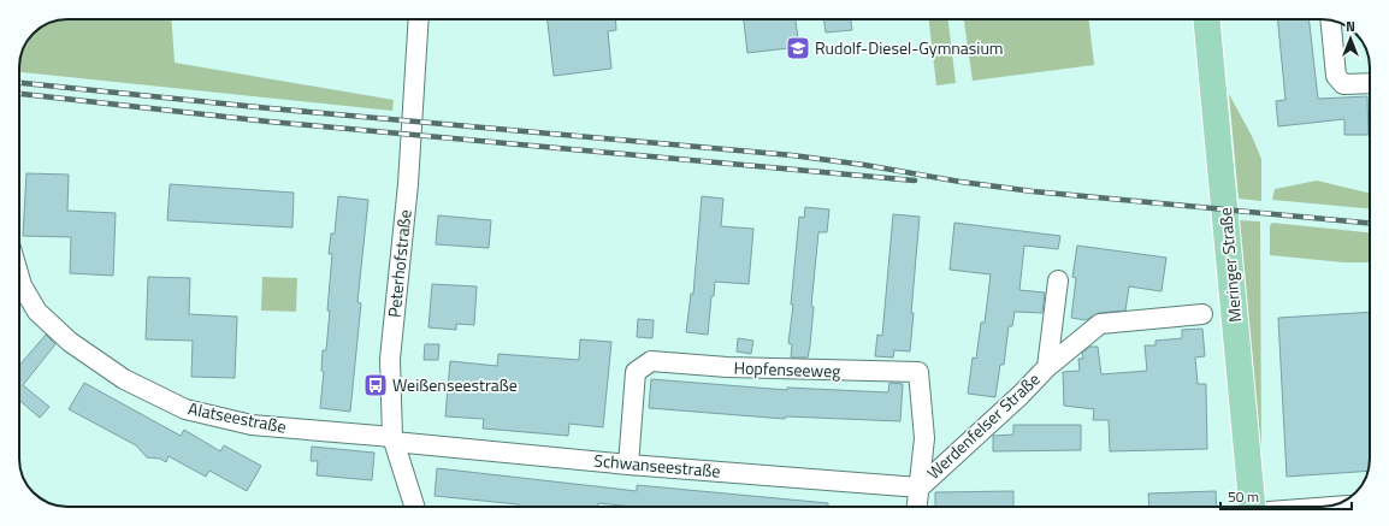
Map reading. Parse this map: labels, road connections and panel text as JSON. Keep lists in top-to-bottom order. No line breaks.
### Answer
{"streets":{"main road":["Meringer Straße"],"street":["Peterhofstraße","Hopfenseeweg","Alatseestraße","Werdenfelser Straße","Schwanseestraße"]},"crossings":[["Peterhofstraße","Alatseestraße"],["Peterhofstraße","Schwanseestraße"],["Hopfenseeweg","Werdenfelser Straße"],["Hopfenseeweg","Schwanseestraße"],["Alatseestraße","Schwanseestraße"],["Werdenfelser Straße","Schwanseestraße"]],"places":{"school or university":["Rudolf-Diesel-Gymnasium"],"bus stop":["Weißenseestraße"]},"scale_bar":"50 m","north":"top"}
